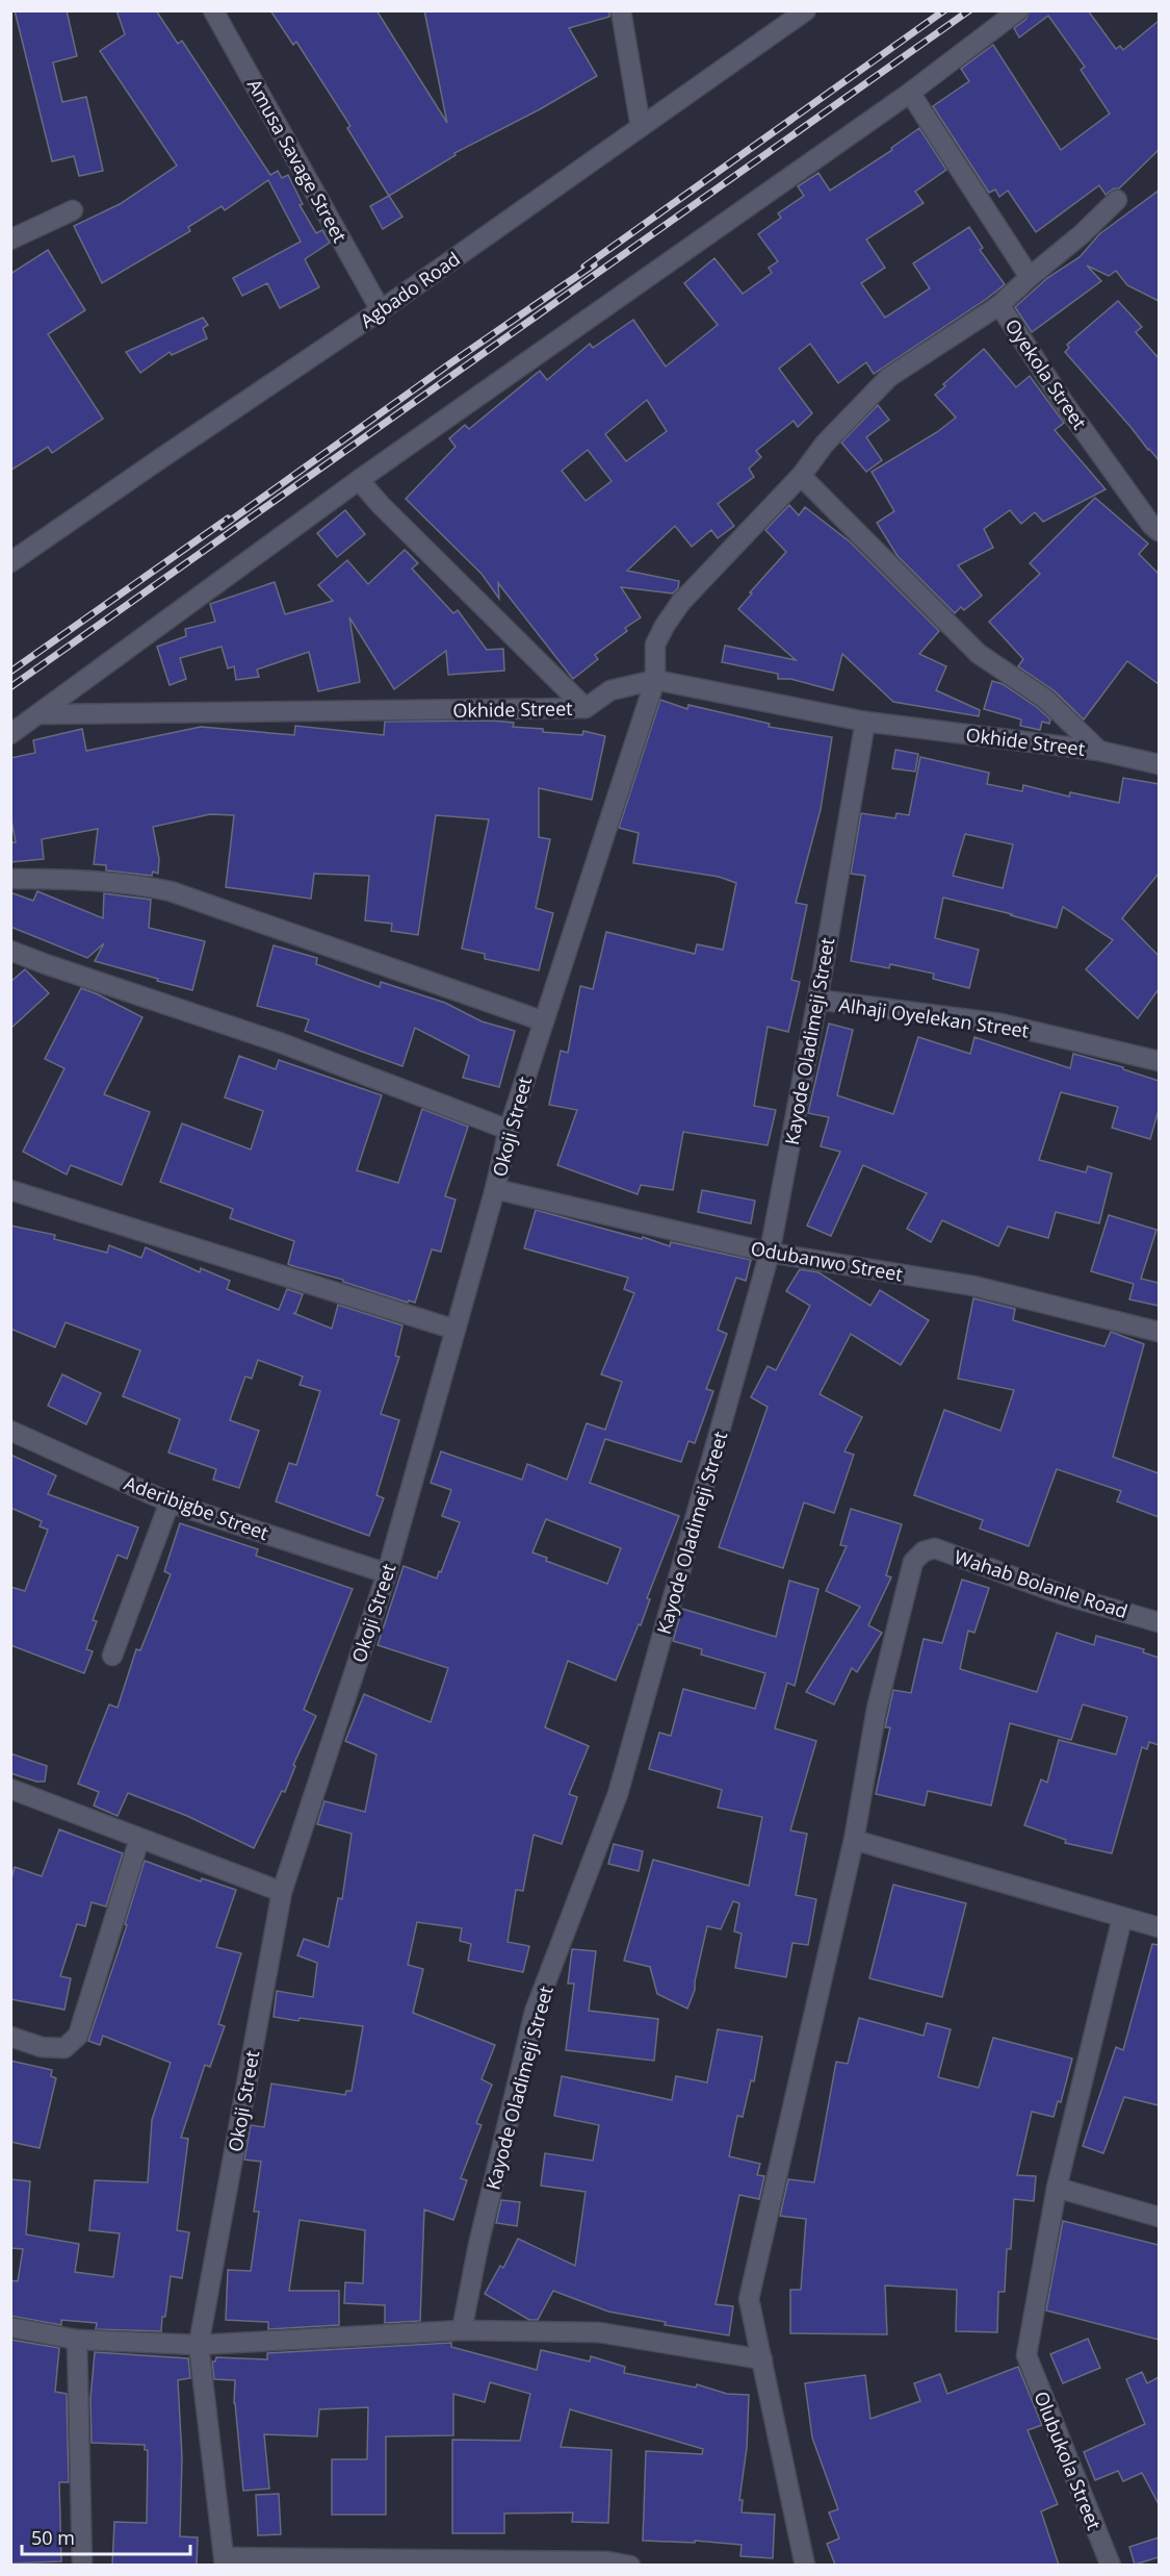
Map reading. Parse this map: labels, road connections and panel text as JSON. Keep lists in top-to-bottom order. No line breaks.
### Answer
{"streets":{"street":["Amusa Savage Street","Agbado Road","Oyekola Street","Okhide Street","Alhaji Oyelekan Street","Kayode Oladimeji Street","Okoji Street","Odubanwo Street","Aderibigbe Street","Wahab Bolanle Road","Olubukola Street"]},"crossings":[["Amusa Savage Street","Agbado Road"],["Oyekola Street","Okoji Street"],["Okhide Street","Kayode Oladimeji Street"],["Okhide Street","Okoji Street"],["Alhaji Oyelekan Street","Kayode Oladimeji Street"],["Kayode Oladimeji Street","Odubanwo Street"],["Okoji Street","Odubanwo Street"],["Okoji Street","Aderibigbe Street"]],"scale_bar":"50 m"}
